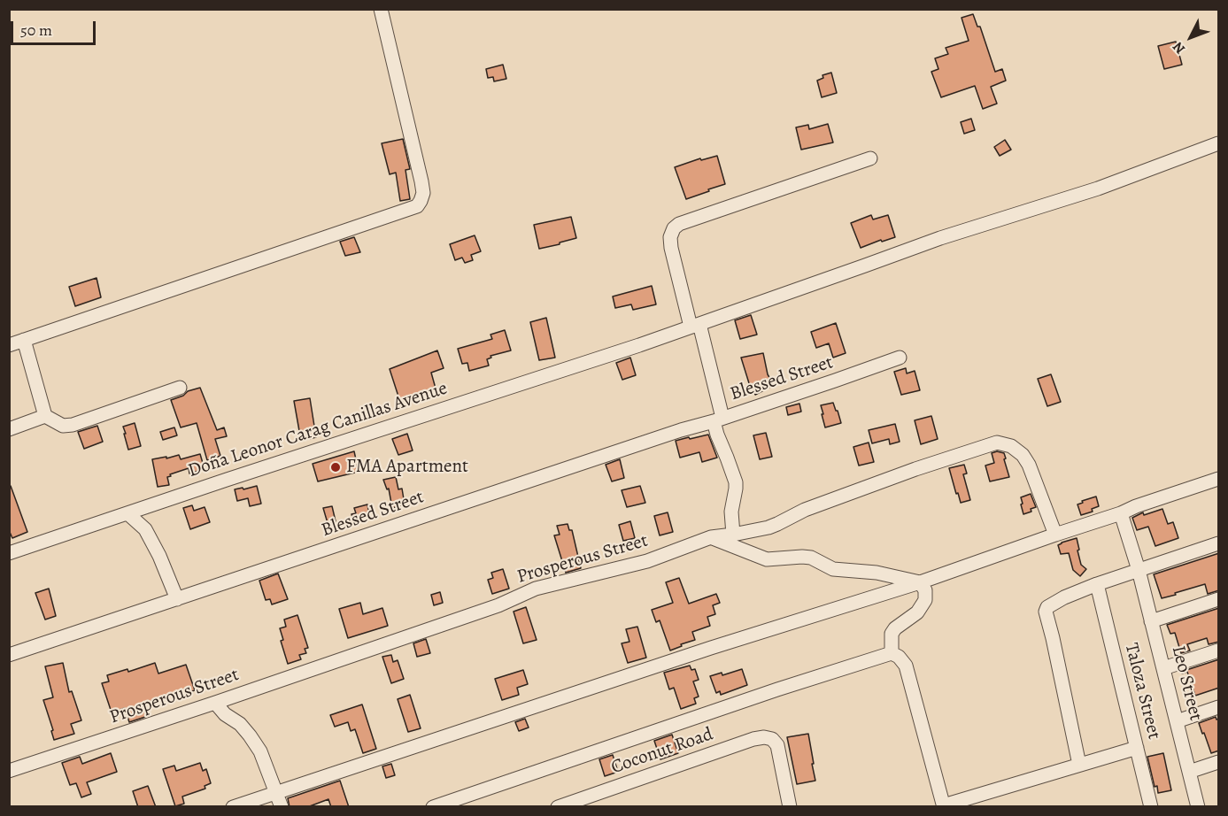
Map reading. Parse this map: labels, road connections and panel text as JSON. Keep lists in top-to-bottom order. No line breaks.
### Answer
{"streets":{"street":["Blessed Street","Doña Leonor Carag Canillas Avenue","Prosperous Street","Leo Street","Taloza Street","Coconut Road"]},"places":["FMA Apartment"],"scale_bar":"50 m","north":"bottom left"}
